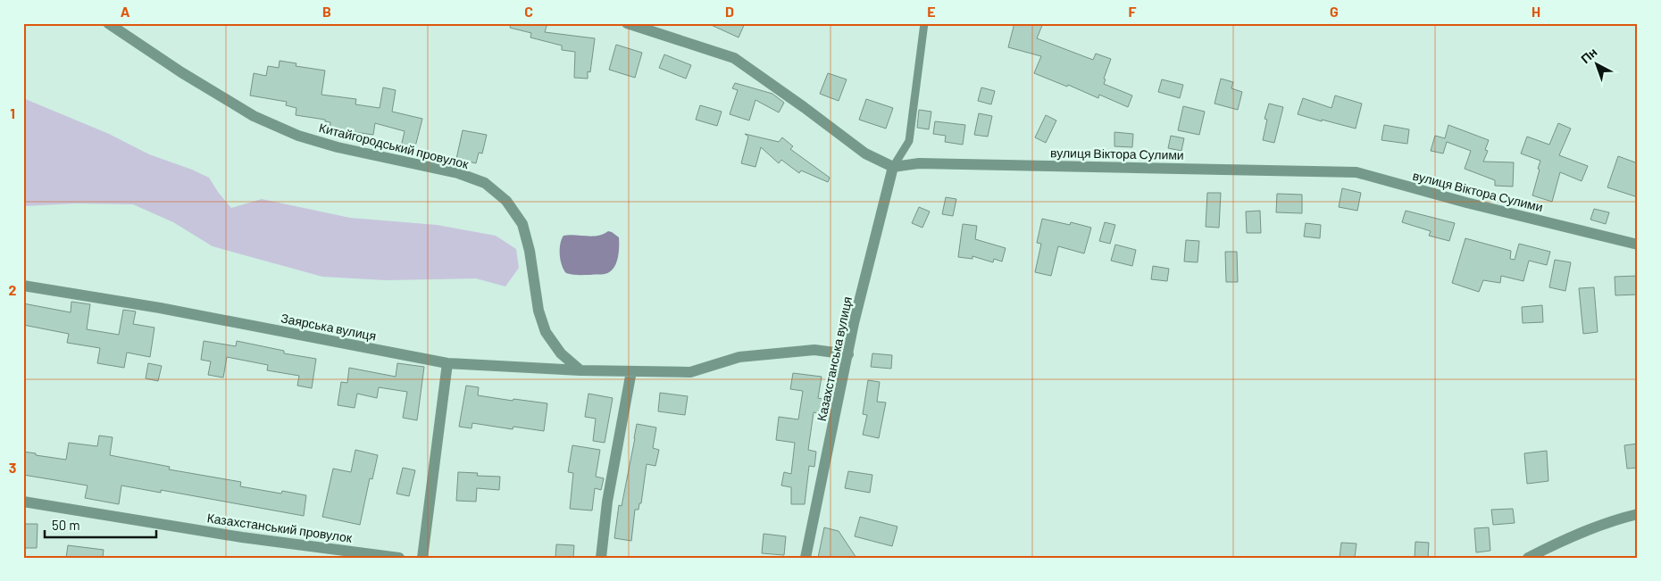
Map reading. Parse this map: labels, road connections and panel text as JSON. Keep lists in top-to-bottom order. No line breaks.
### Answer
{"streets":{"street":["Китайгородський провулок","вулиця Віктора Сулими","Заярська вулиця","Казахстанська вулиця","Казахстанський провулок"]},"crossings":[["Китайгородський провулок","Заярська вулиця"],["вулиця Віктора Сулими","Казахстанська вулиця"],["Заярська вулиця","Казахстанська вулиця"]],"scale_bar":"50 m","north":"top left","grid":{"columns":["A","B","C","D","E","F","G","H"],"rows":["1","2","3"]}}
